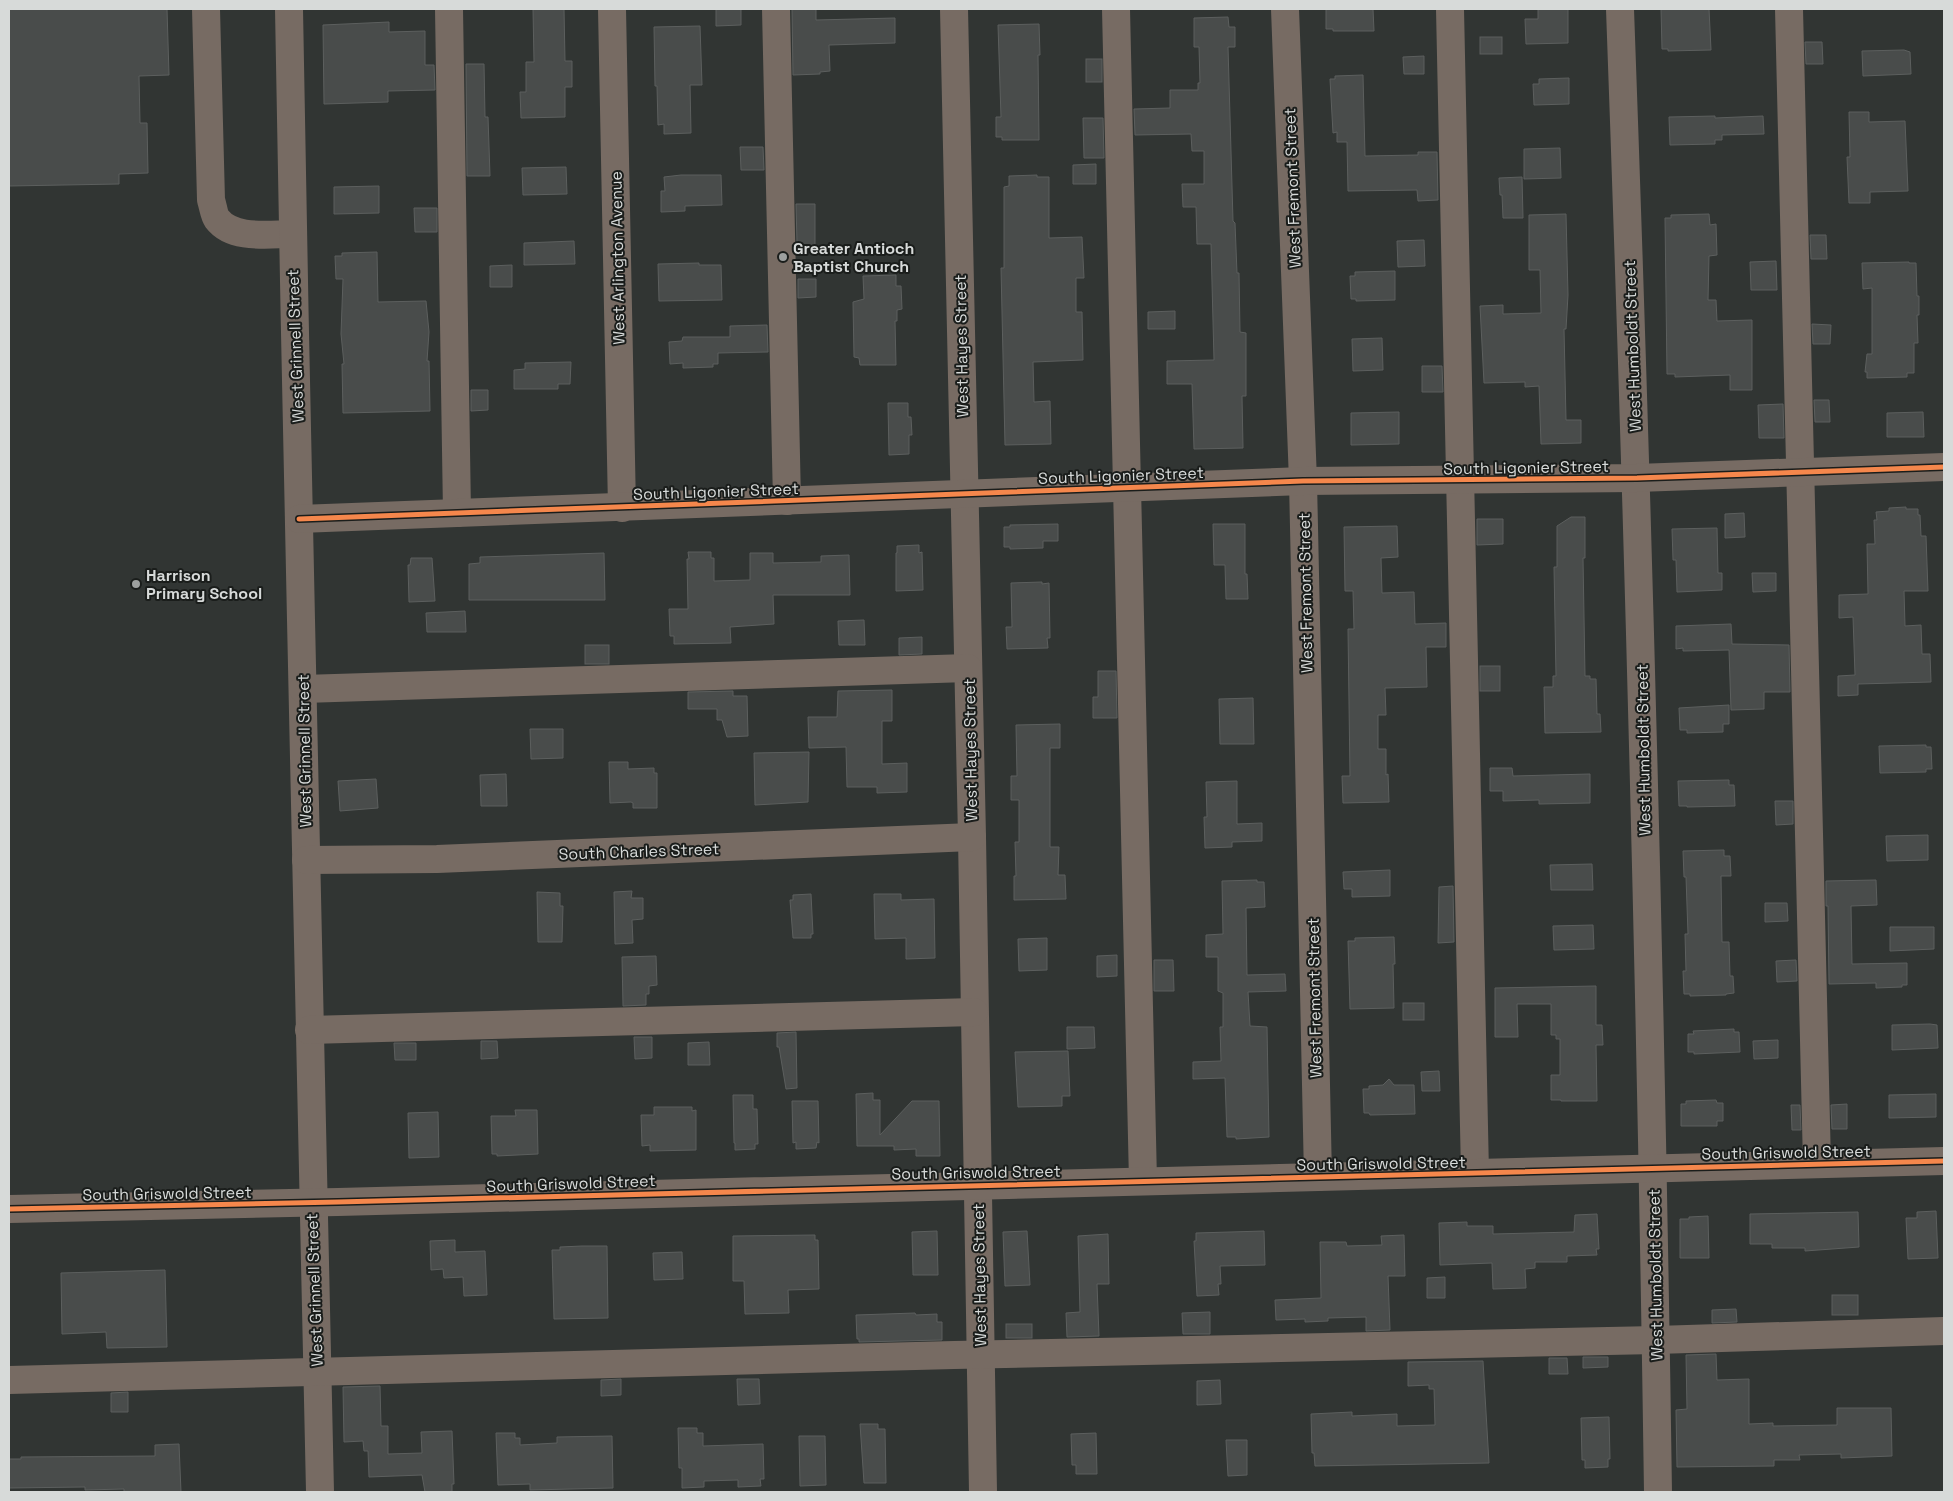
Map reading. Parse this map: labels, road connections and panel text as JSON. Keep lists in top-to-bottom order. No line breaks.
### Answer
{"streets":{"street":["West Fremont Street","West Arlington Avenue","West Grinnell Street","West Hayes Street","West Humboldt Street","South Ligonier Street","South Charles Street","South Griswold Street"]},"crossings":[["West Fremont Street","South Ligonier Street"],["West Fremont Street","South Griswold Street"],["West Arlington Avenue","South Ligonier Street"],["West Grinnell Street","South Ligonier Street"],["West Grinnell Street","South Charles Street"],["West Grinnell Street","South Griswold Street"],["West Hayes Street","South Ligonier Street"],["West Hayes Street","South Charles Street"],["West Hayes Street","South Griswold Street"],["West Humboldt Street","South Ligonier Street"],["West Humboldt Street","South Griswold Street"]],"places":["Greater Antioch Baptist Church","Harrison Primary School"]}
